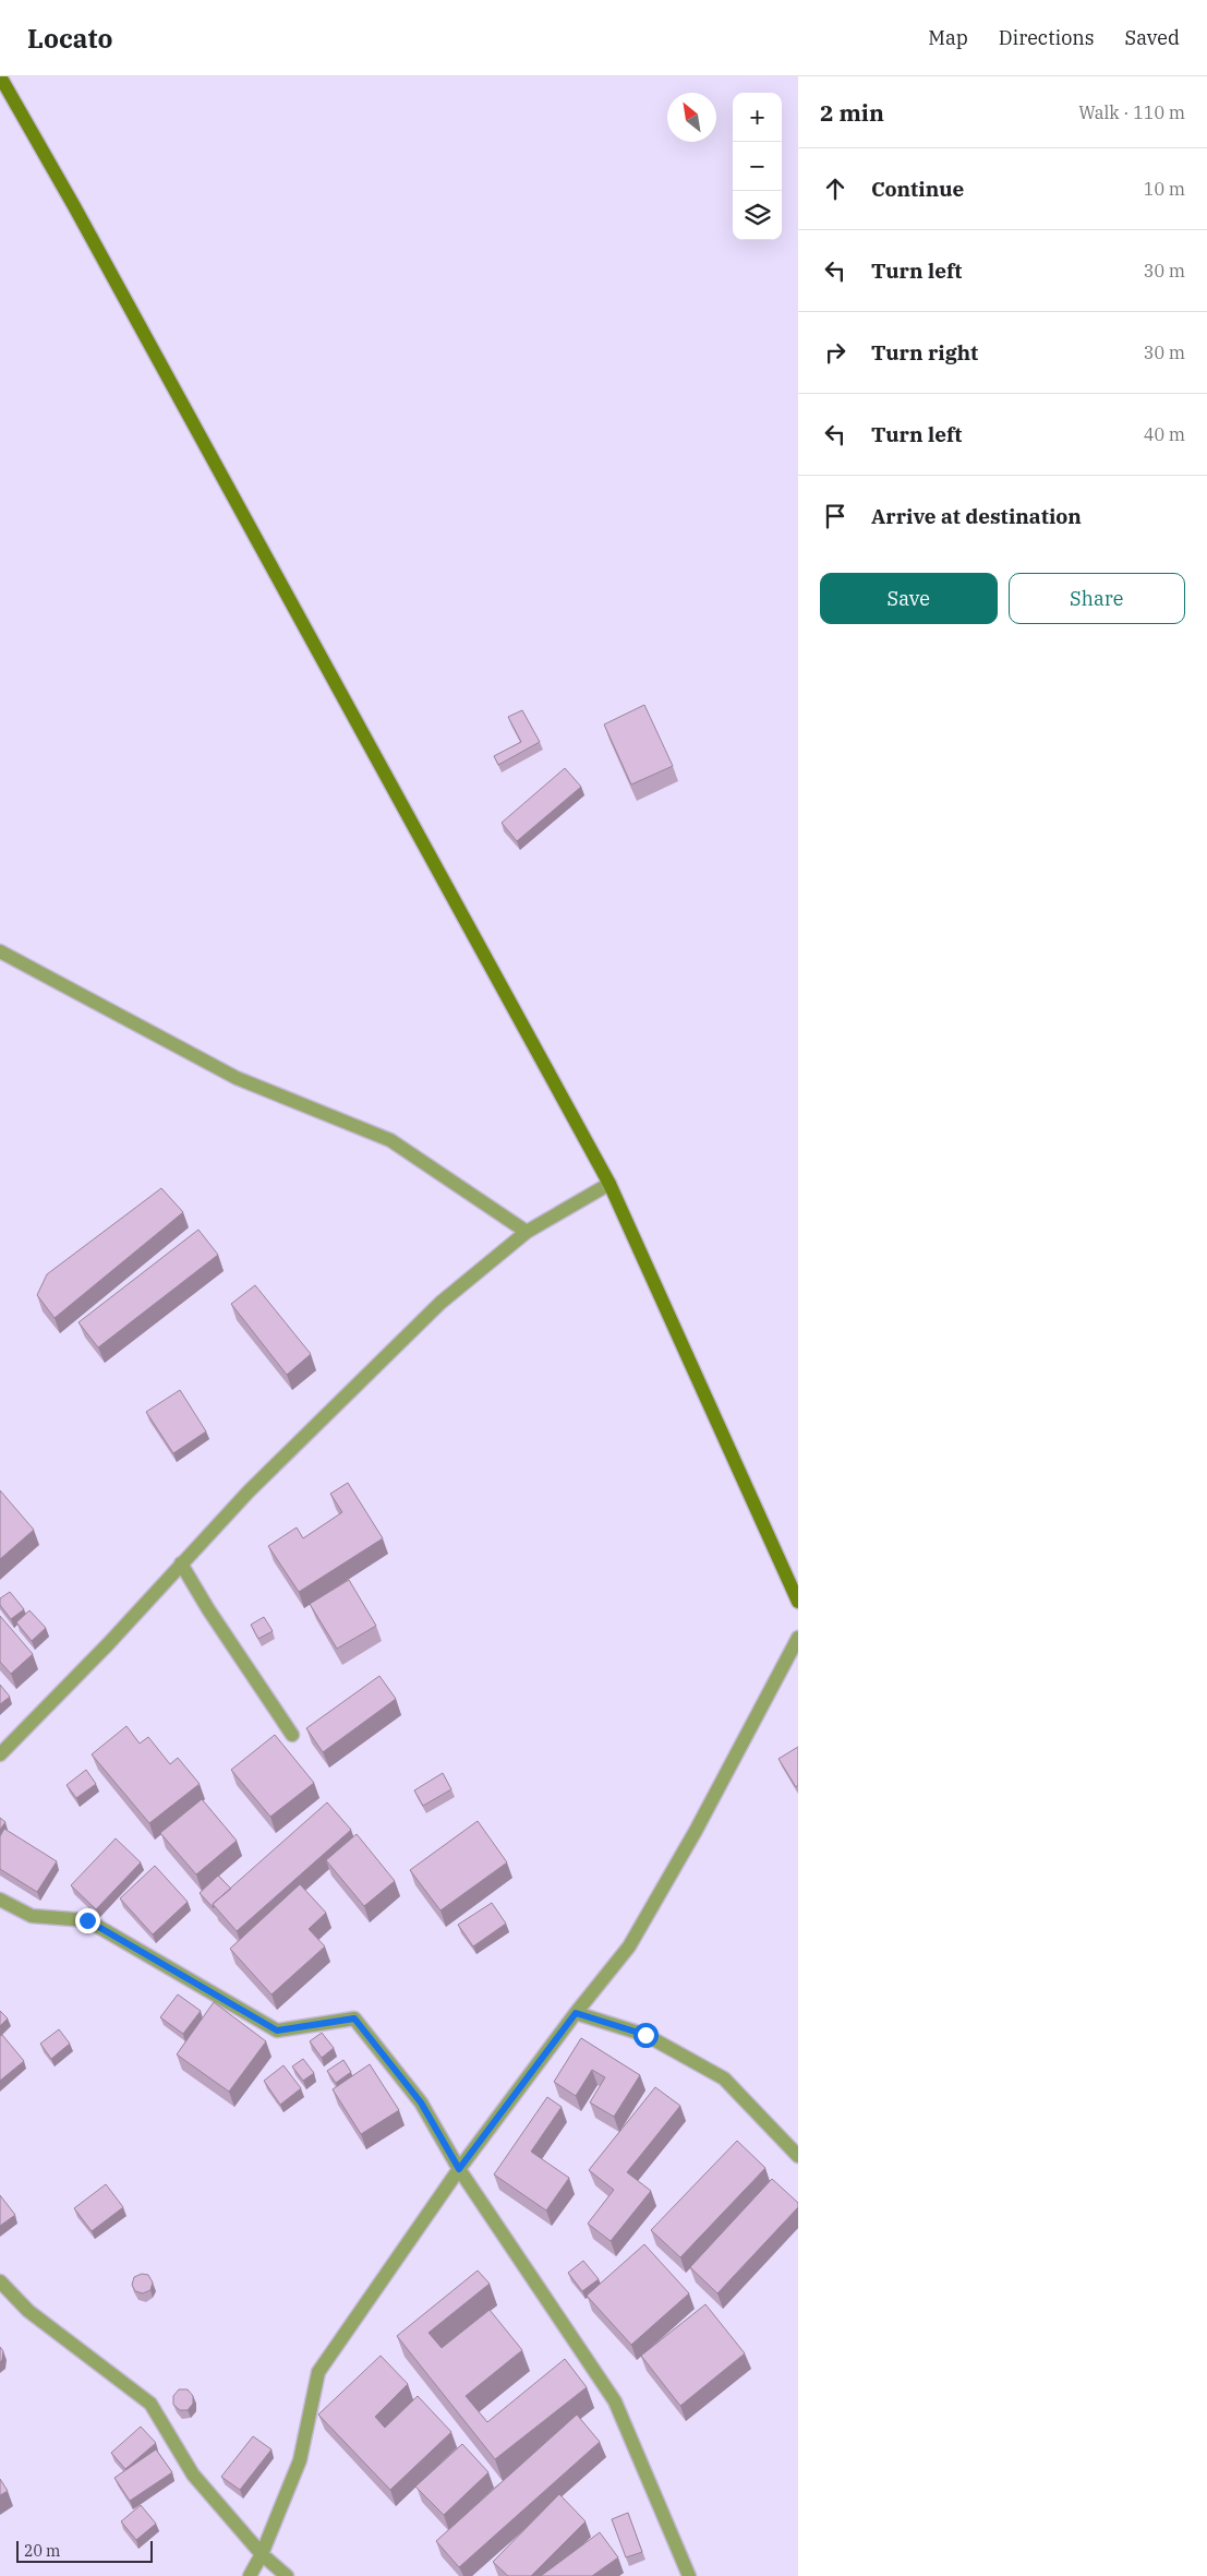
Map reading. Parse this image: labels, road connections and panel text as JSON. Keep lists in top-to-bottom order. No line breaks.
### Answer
{"scale_bar":"20 m","north":"top left","page":{"header":"Locato","nav":["Map","Directions","Saved"],"heading":["2 min","Walk · 110 m"],"map_buttons":["+","−"],"list":[["Continue","10 m"],["Turn left","30 m"],["Turn right","30 m"],["Turn left","40 m"],"Arrive at destination"],"buttons":["Save","Share"],"scale":"20 m"}}
